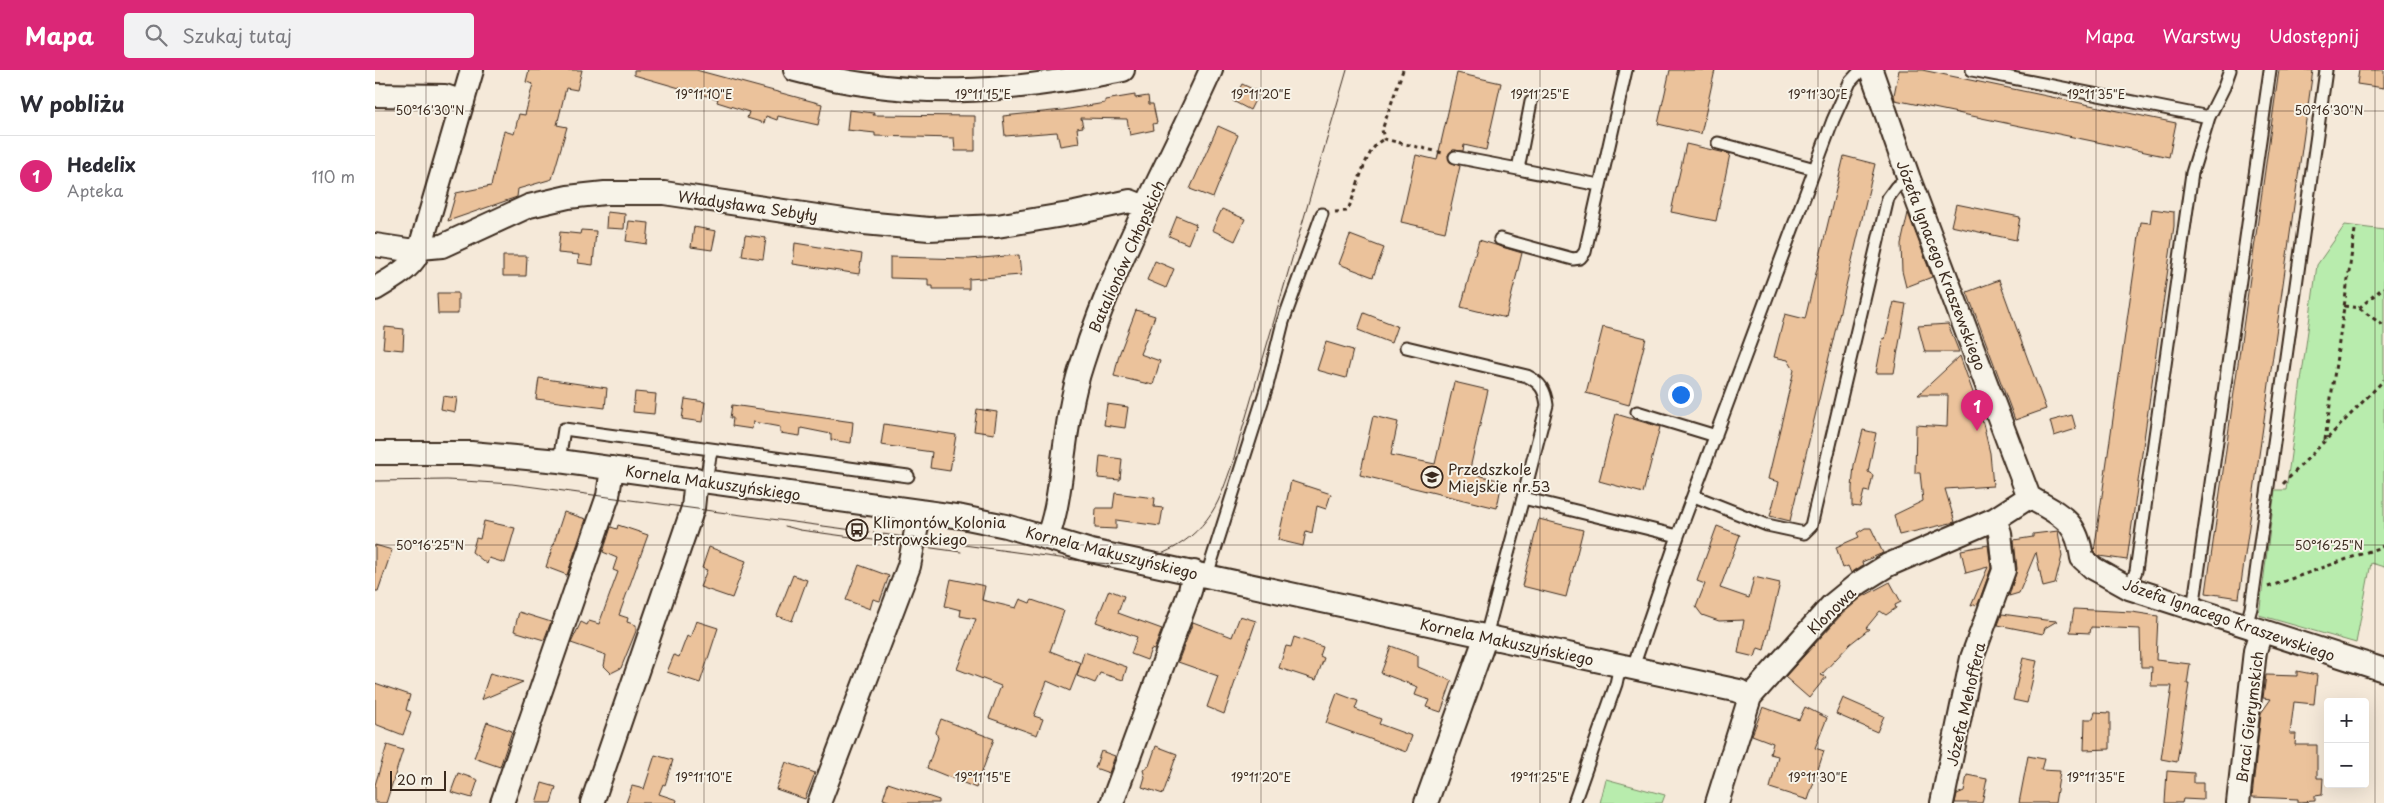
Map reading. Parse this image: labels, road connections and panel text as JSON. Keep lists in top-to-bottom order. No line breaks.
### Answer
{"streets":{"street":["Władysława Sebyły","Batalionów Chłopskich","Józefa Ignacego Kraszewskiego","Kornela Makuszyńskiego","Klonowa","Józefa Mehoffera","Braci Gierymskich"]},"crossings":[["Władysława Sebyły","Batalionów Chłopskich"],["Batalionów Chłopskich","Kornela Makuszyńskiego"],["Józefa Ignacego Kraszewskiego","Klonowa"],["Józefa Ignacego Kraszewskiego","Braci Gierymskich"],["Kornela Makuszyńskiego","Klonowa"],["Klonowa","Józefa Mehoffera"]],"places":{"school or university":["Przedszkole Miejskie nr.53"],"bus stop":["Klimontów Kolonia Pstrowskiego"]},"scale_bar":"20 m","page":{"header":"Mapa","search":"Szukaj tutaj","nav":["Mapa","Warstwy","Udostępnij"],"heading":"W pobliżu","list":[{"mark":"1","name":"Hedelix","note":"Apteka","value":"110 m"}],"pins":"1","map_buttons":["+","−"],"scale":"20 m"},"coordinates":["19°11'10\"E","19°11'15\"E","19°11'20\"E","19°11'25\"E","19°11'30\"E","19°11'35\"E","50°16'30\"N","50°16'25\"N"]}
